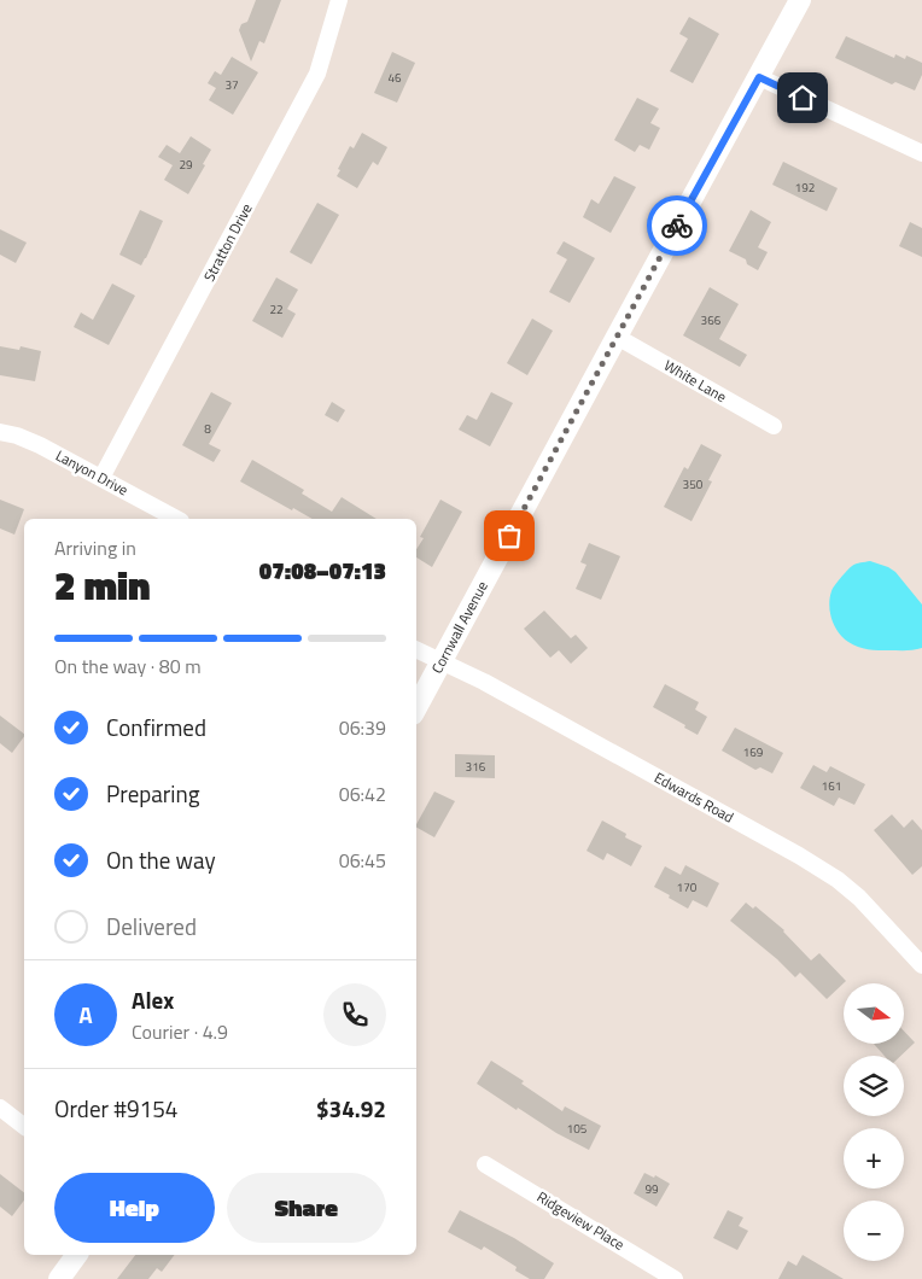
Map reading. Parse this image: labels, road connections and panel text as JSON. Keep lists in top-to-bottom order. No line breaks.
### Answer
{"streets":{"street":["Stratton Drive","White Lane","Lanyon Drive","Cornwall Avenue","Edwards Road","Ridgeview Place"]},"crossings":[["Stratton Drive","Lanyon Drive"],["White Lane","Cornwall Avenue"],["Cornwall Avenue","Edwards Road"]],"house_numbers":["46","37","29","192","22","366","8","350","169","316","161","170","105","99"],"north":"right","page":{"heading":["2 min","Arriving in","07:08–07:13"],"panel":["Alex","Courier · 4.9","Order #9154","$34.92"],"bar":"On the way · 80 m","list":[["Confirmed","06:39"],["Preparing","06:42"],["On the way","06:45"],"Delivered"],"map_buttons":["+","−"],"round":"A","buttons":["Help","Share"]}}
